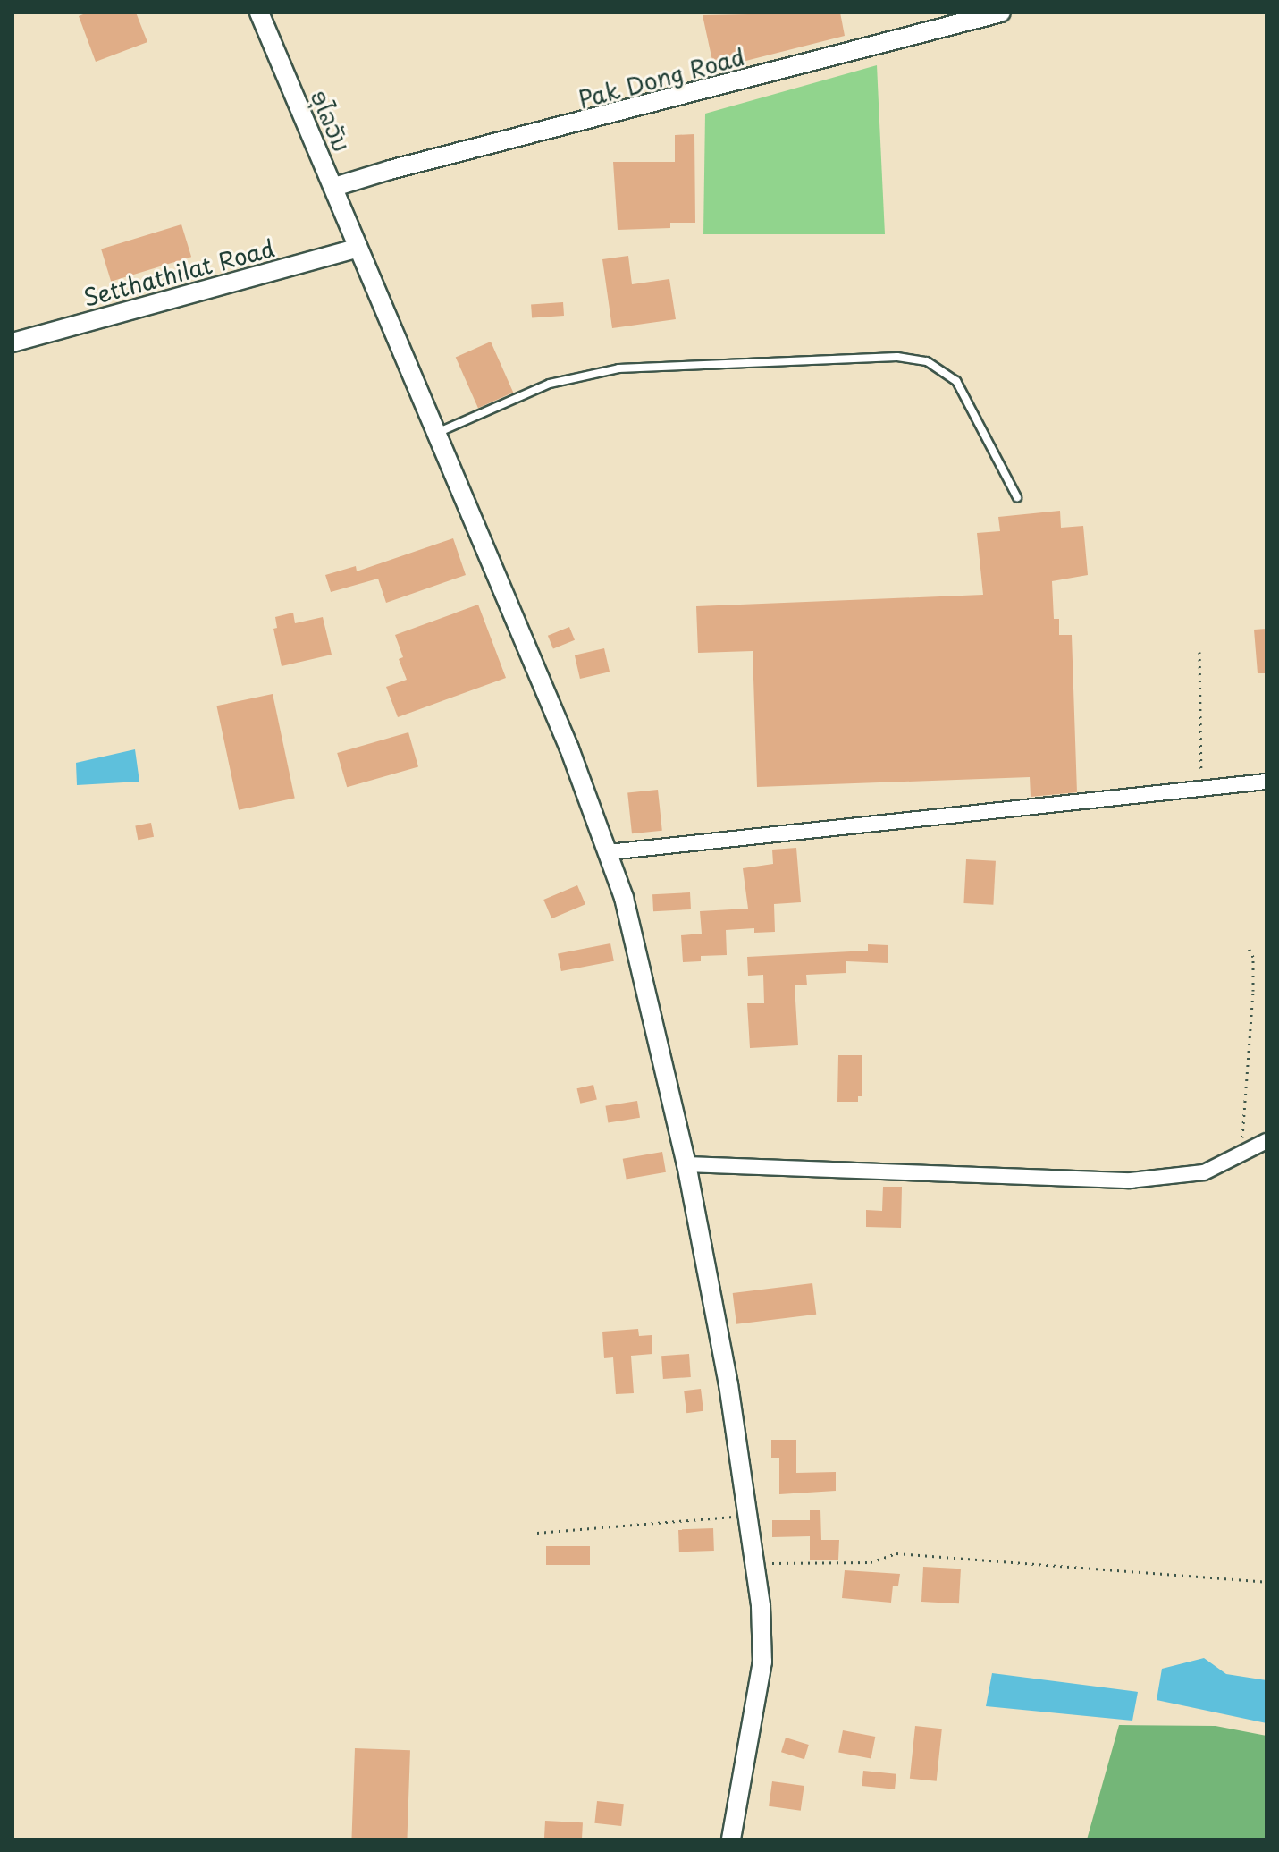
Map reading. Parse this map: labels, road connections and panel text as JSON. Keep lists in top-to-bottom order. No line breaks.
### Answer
{"streets":{"street":["Pak Dong Road","ອຸໄລວັນ","Setthathilat Road"]},"crossings":[["Pak Dong Road","ອຸໄລວັນ"],["ອຸໄລວັນ","Setthathilat Road"]]}
